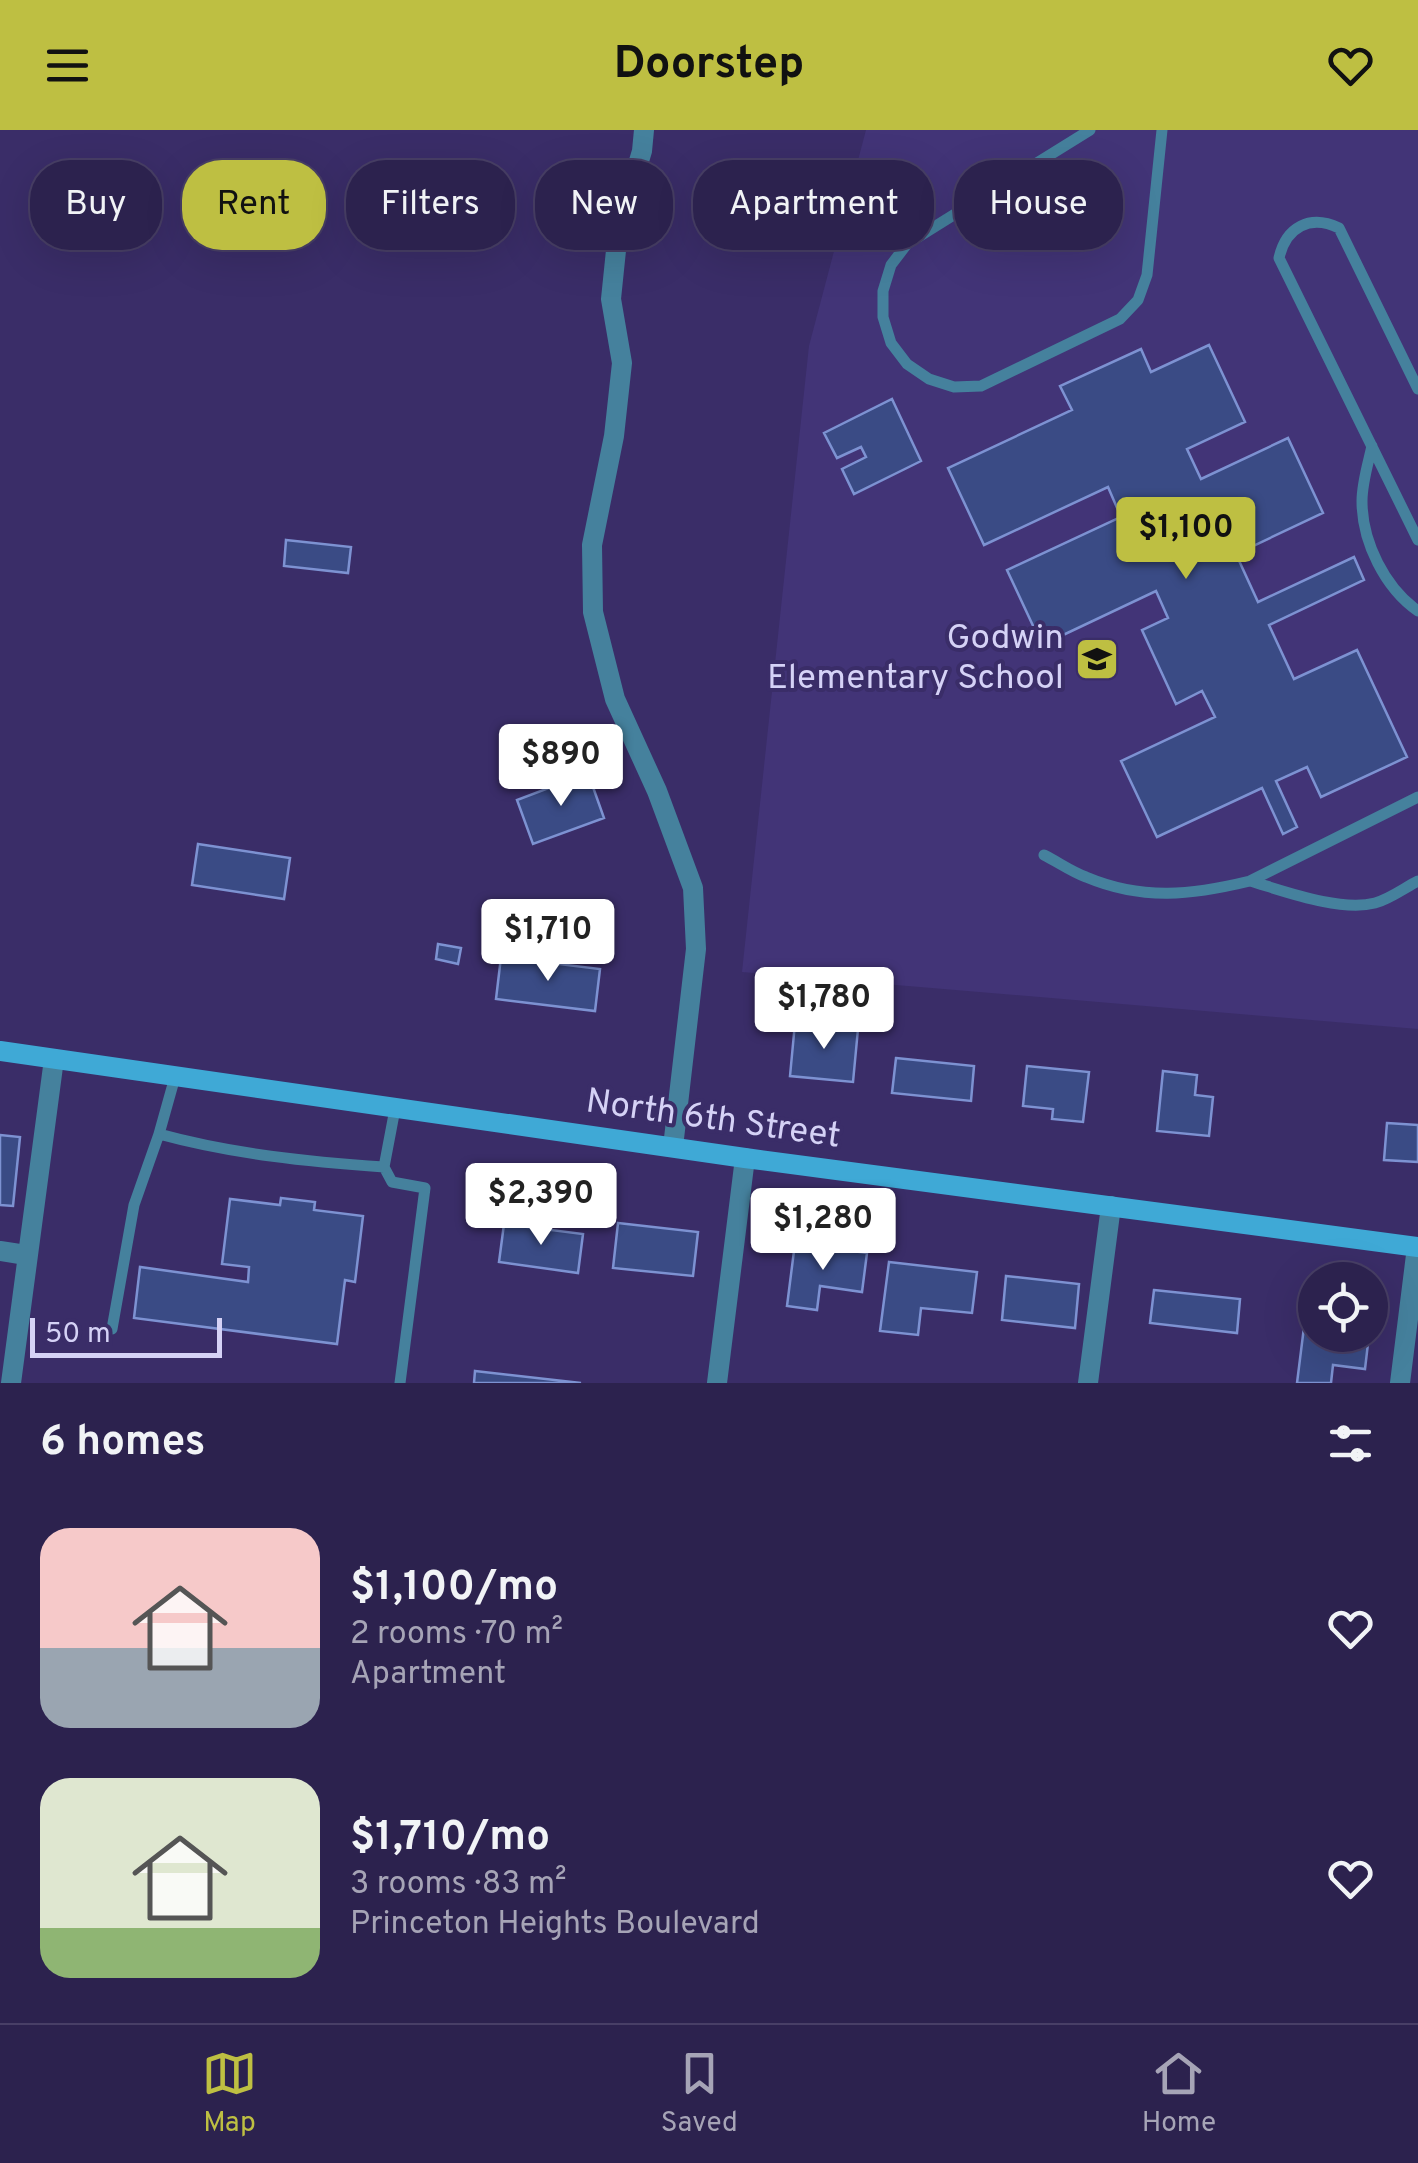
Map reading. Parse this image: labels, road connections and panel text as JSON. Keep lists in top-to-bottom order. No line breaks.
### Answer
{"streets":{"main road":["North 6th Street"]},"places":{"school or university":["Godwin Elementary School"]},"scale_bar":"50 m","page":{"header":"Doorstep","chip":["Buy","Rent","Filters","New","Apartment","House"],"price":["$1,100","$890","$1,710","$1,780","$2,390","$1,280"],"scale":"50 m","heading":"6 homes","list":[{"name":"$1,100/mo","note":"2 rooms · 70 m² · Apartment"},{"name":"$1,710/mo","note":"3 rooms · 83 m² · Princeton Heights Boulevard"}],"tabs":["Map","Saved","Home"]}}
